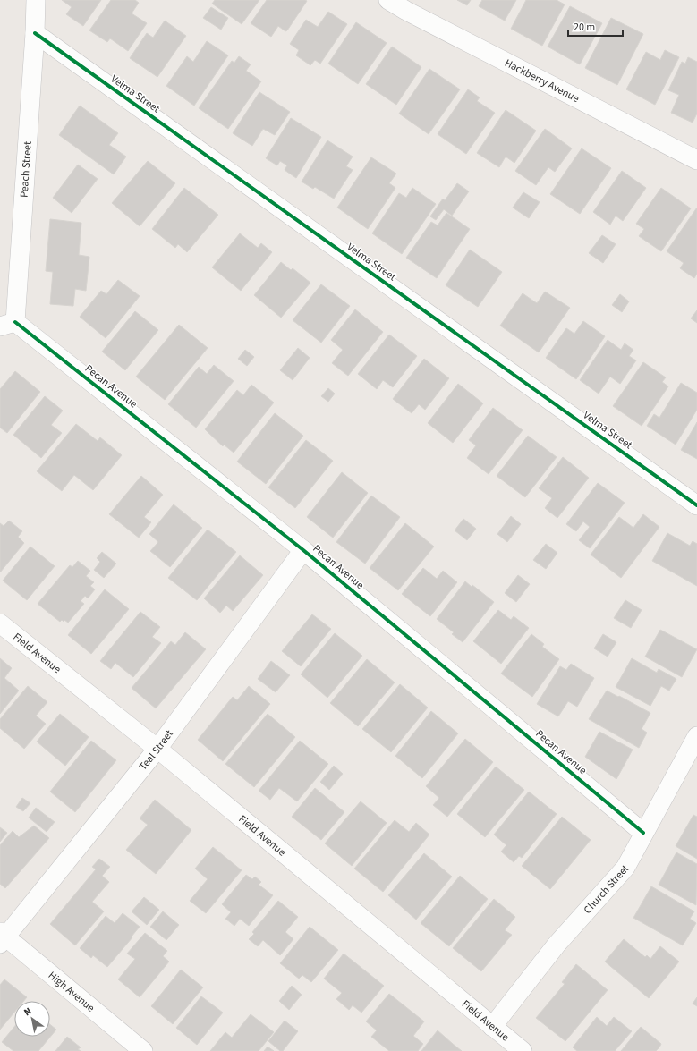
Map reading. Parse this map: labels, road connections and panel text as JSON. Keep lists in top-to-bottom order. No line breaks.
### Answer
{"streets":{"street":["Hackberry Avenue","Velma Street","Peach Street","Pecan Avenue","Field Avenue","Teal Street","Church Street","High Avenue"]},"crossings":[["Velma Street","Peach Street"],["Peach Street","Pecan Avenue"],["Pecan Avenue","Teal Street"],["Pecan Avenue","Church Street"],["Field Avenue","Teal Street"],["Field Avenue","Church Street"],["Teal Street","High Avenue"]],"scale_bar":"20 m","north":"top left"}
